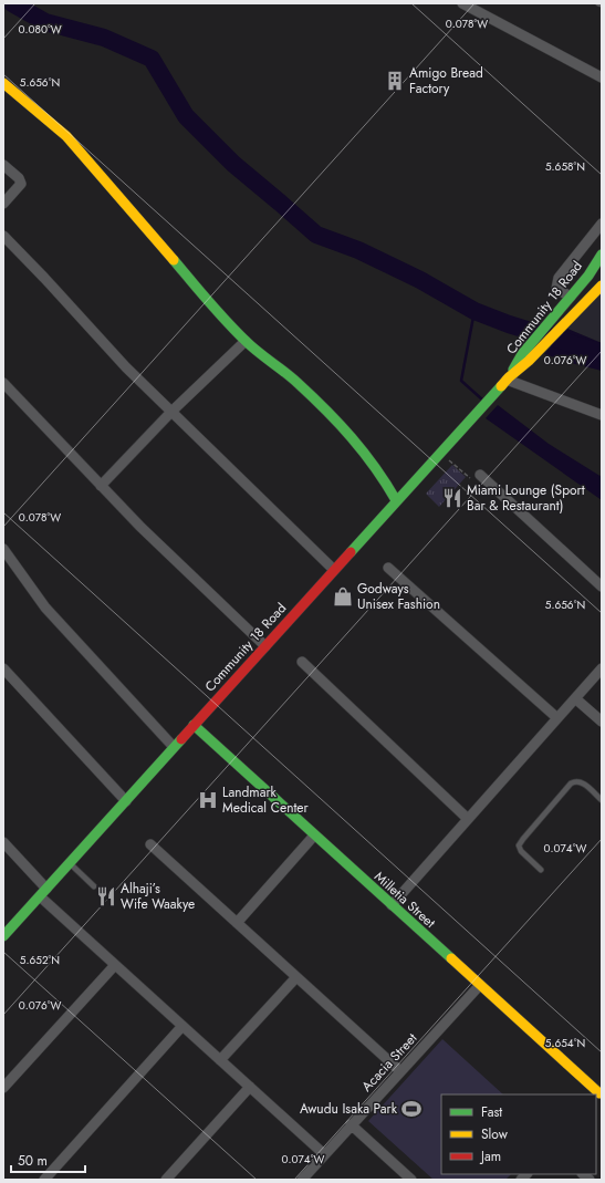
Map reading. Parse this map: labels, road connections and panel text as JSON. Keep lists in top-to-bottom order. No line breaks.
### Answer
{"streets":{"street":["Community 18 Road","Milletia Street","Acacia Street"]},"crossings":[["Community 18 Road","Milletia Street"],["Milletia Street","Acacia Street"]],"places":{"building":["Amigo Bread Factory"],"restaurant":["Miami Lounge (Sport Bar & Restaurant)","Alhaji’s Wife Waakye"],"shop":["Godways Unisex Fashion"],"hospital":["Landmark Medical Center"],"sports":["Awudu Isaka Park"]},"legend":["Fast","Slow","Jam"],"scale_bar":"50 m","coordinates":["0.078°W","0.080°W","5.656°N","5.658°N","0.076°W","0.074°W","5.652°N","5.654°N"]}
